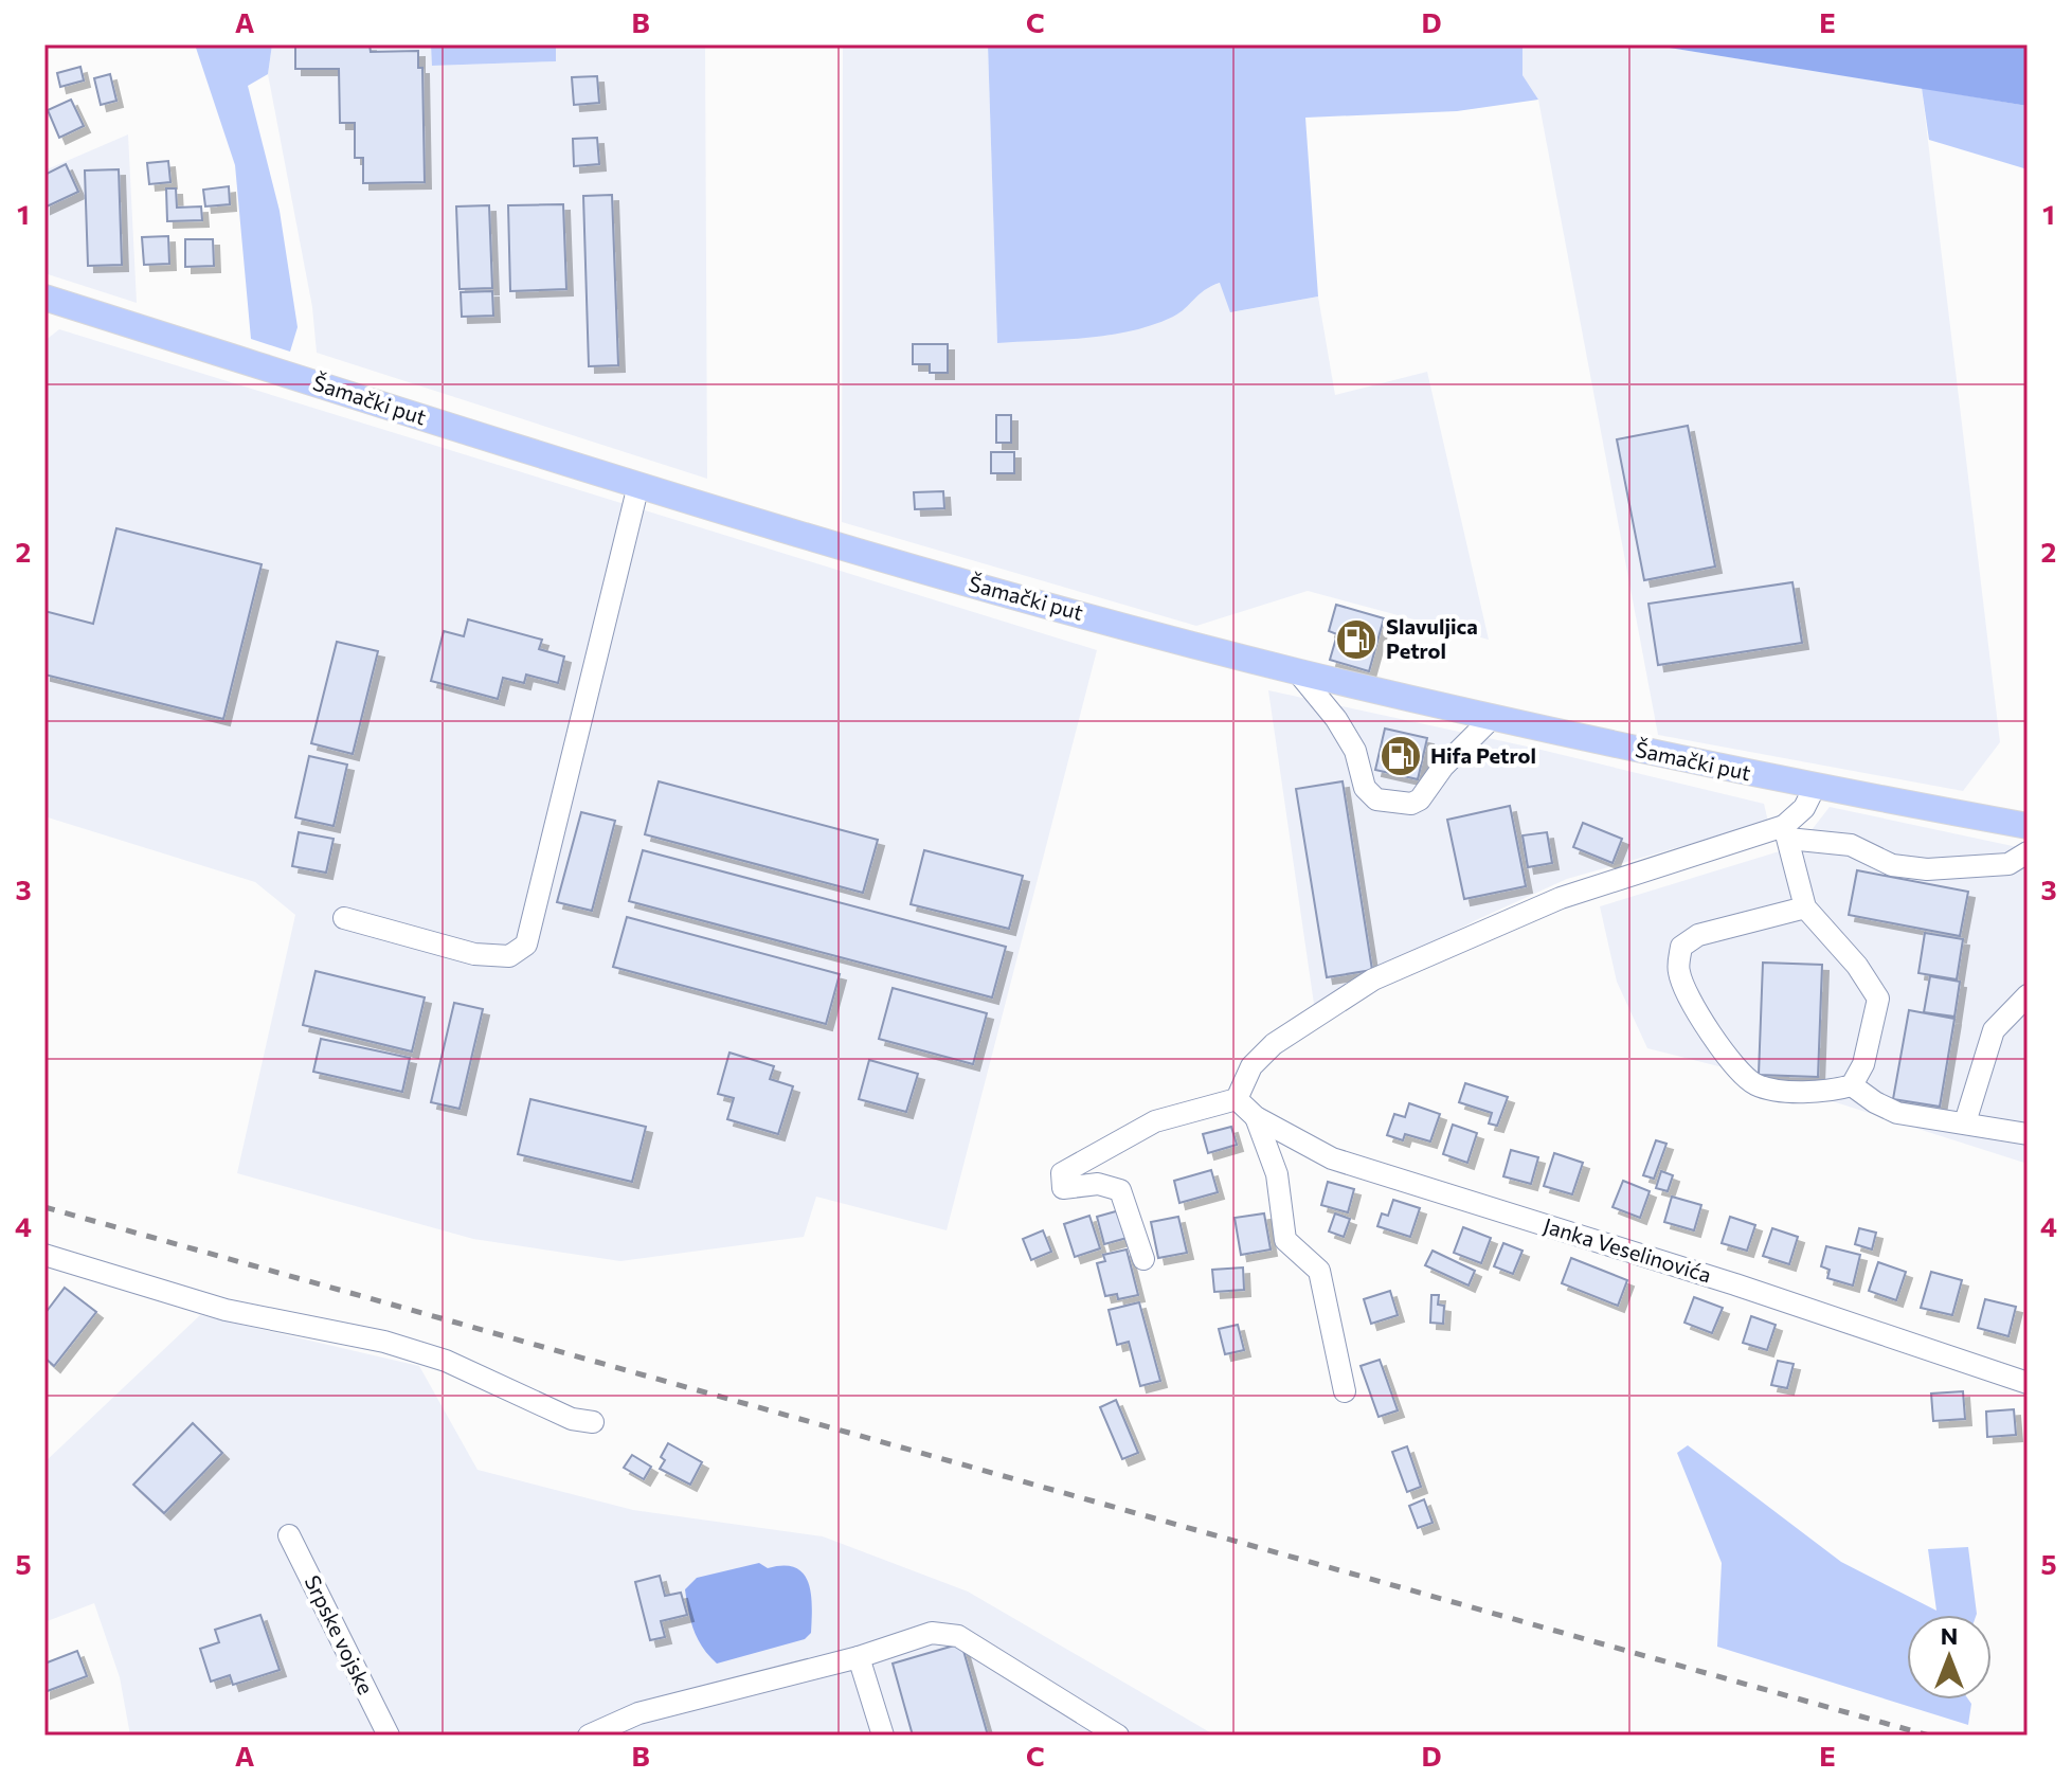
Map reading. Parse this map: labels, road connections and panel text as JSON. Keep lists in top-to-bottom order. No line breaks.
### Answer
{"streets":{"main road":["Šamački put"],"street":["Janka Veselinovića","Srpske vojske"]},"places":{"fuel station":["Slavuljica Petrol","Hifa Petrol"]},"north":"top","grid":{"columns":["A","B","C","D","E"],"rows":["1","2","3","4","5"]}}
